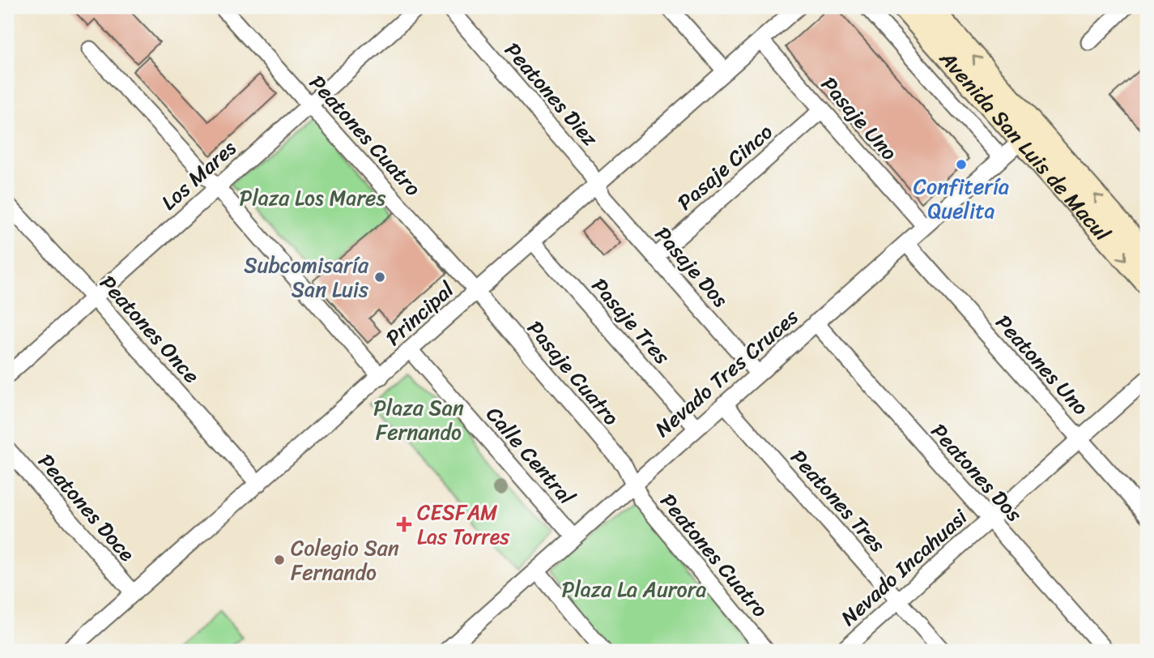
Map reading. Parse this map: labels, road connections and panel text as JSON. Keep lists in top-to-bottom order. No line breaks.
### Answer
{"streets":{"street":["Peatones Diez","Pasaje Uno","Peatones Cuatro","Avenida San Luis de Macul","Pasaje Cinco","Los Mares","Pasaje Dos","Principal","Pasaje Tres","Peatones Once","Peatones Uno","Pasaje Cuatro","Nevado Tres Cruces","Calle Central","Peatones Dos","Peatones Tres","Peatones Doce","Nevado Incahuasi"]},"crossings":[["Peatones Diez","Pasaje Dos"],["Peatones Diez","Principal"],["Pasaje Uno","Pasaje Cinco"],["Pasaje Uno","Principal"],["Pasaje Uno","Nevado Tres Cruces"],["Peatones Cuatro","Los Mares"],["Peatones Cuatro","Principal"],["Peatones Cuatro","Pasaje Cuatro"],["Peatones Cuatro","Nevado Tres Cruces"],["Avenida San Luis de Macul","Nevado Tres Cruces"],["Pasaje Cinco","Pasaje Dos"],["Los Mares","Peatones Once"],["Pasaje Dos","Principal"],["Pasaje Dos","Nevado Tres Cruces"],["Principal","Pasaje Tres"],["Principal","Peatones Once"],["Principal","Pasaje Cuatro"],["Principal","Calle Central"],["Principal","Peatones Doce"],["Pasaje Tres","Nevado Tres Cruces"],["Peatones Uno","Nevado Tres Cruces"],["Peatones Uno","Nevado Incahuasi"],["Pasaje Cuatro","Nevado Tres Cruces"],["Nevado Tres Cruces","Calle Central"],["Nevado Tres Cruces","Peatones Dos"],["Nevado Tres Cruces","Peatones Tres"],["Peatones Dos","Nevado Incahuasi"],["Peatones Tres","Nevado Incahuasi"]],"parks":["Plaza Los Mares","Plaza San Fernando","Plaza La Aurora"],"places":{"other":["Confitería Quelita","Subcomisaría San Luis","Colegio San Fernando"],"health":["CESFAM Las Torres"]}}
